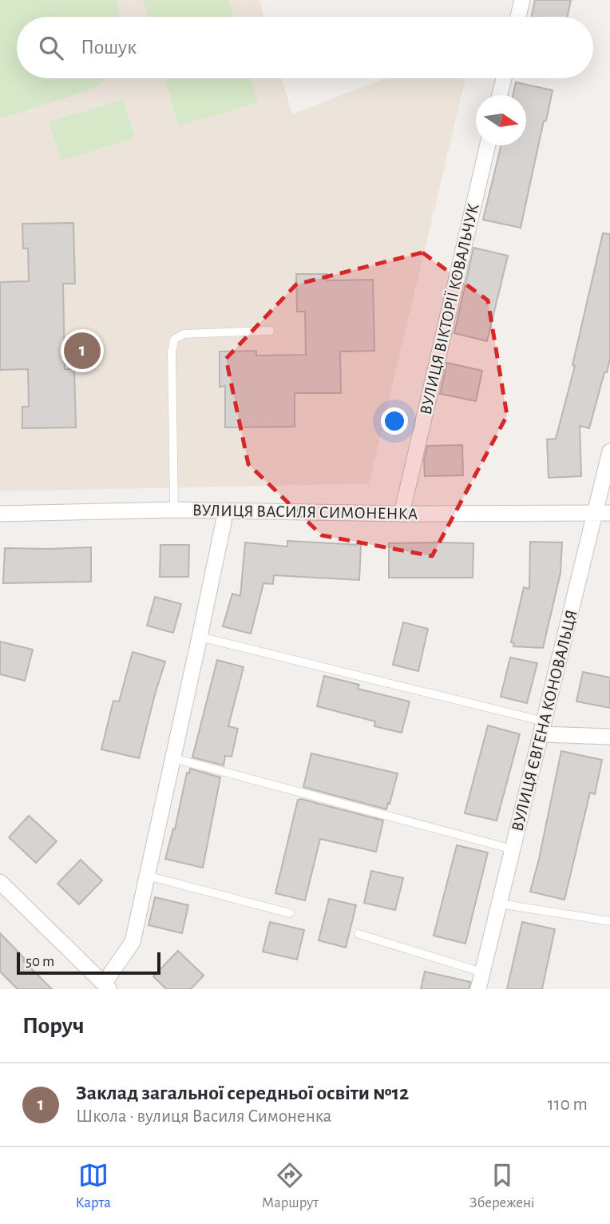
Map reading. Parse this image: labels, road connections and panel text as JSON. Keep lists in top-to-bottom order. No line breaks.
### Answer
{"streets":{"street":["ВУЛИЦЯ ВІКТОРІЇ КОВАЛЬЧУК","ВУЛИЦЯ ВАСИЛЯ СИМОНЕНКА","ВУЛИЦЯ ЄВГЕНА КОНОВАЛЬЦЯ"]},"crossings":[["ВУЛИЦЯ ВІКТОРІЇ КОВАЛЬЧУК","ВУЛИЦЯ ВАСИЛЯ СИМОНЕНКА"],["ВУЛИЦЯ ВАСИЛЯ СИМОНЕНКА","ВУЛИЦЯ ЄВГЕНА КОНОВАЛЬЦЯ"]],"scale_bar":"50 m","north":"right","page":{"search":"Пошук","pins":"1","scale":"50 m","heading":"Поруч","list":[{"mark":"1","name":"Заклад загальної середньої освіти №12","note":"Школа · вулиця Василя Симоненка","value":"110 m"}],"nav":["Карта","Маршрут","Збережені"]}}
